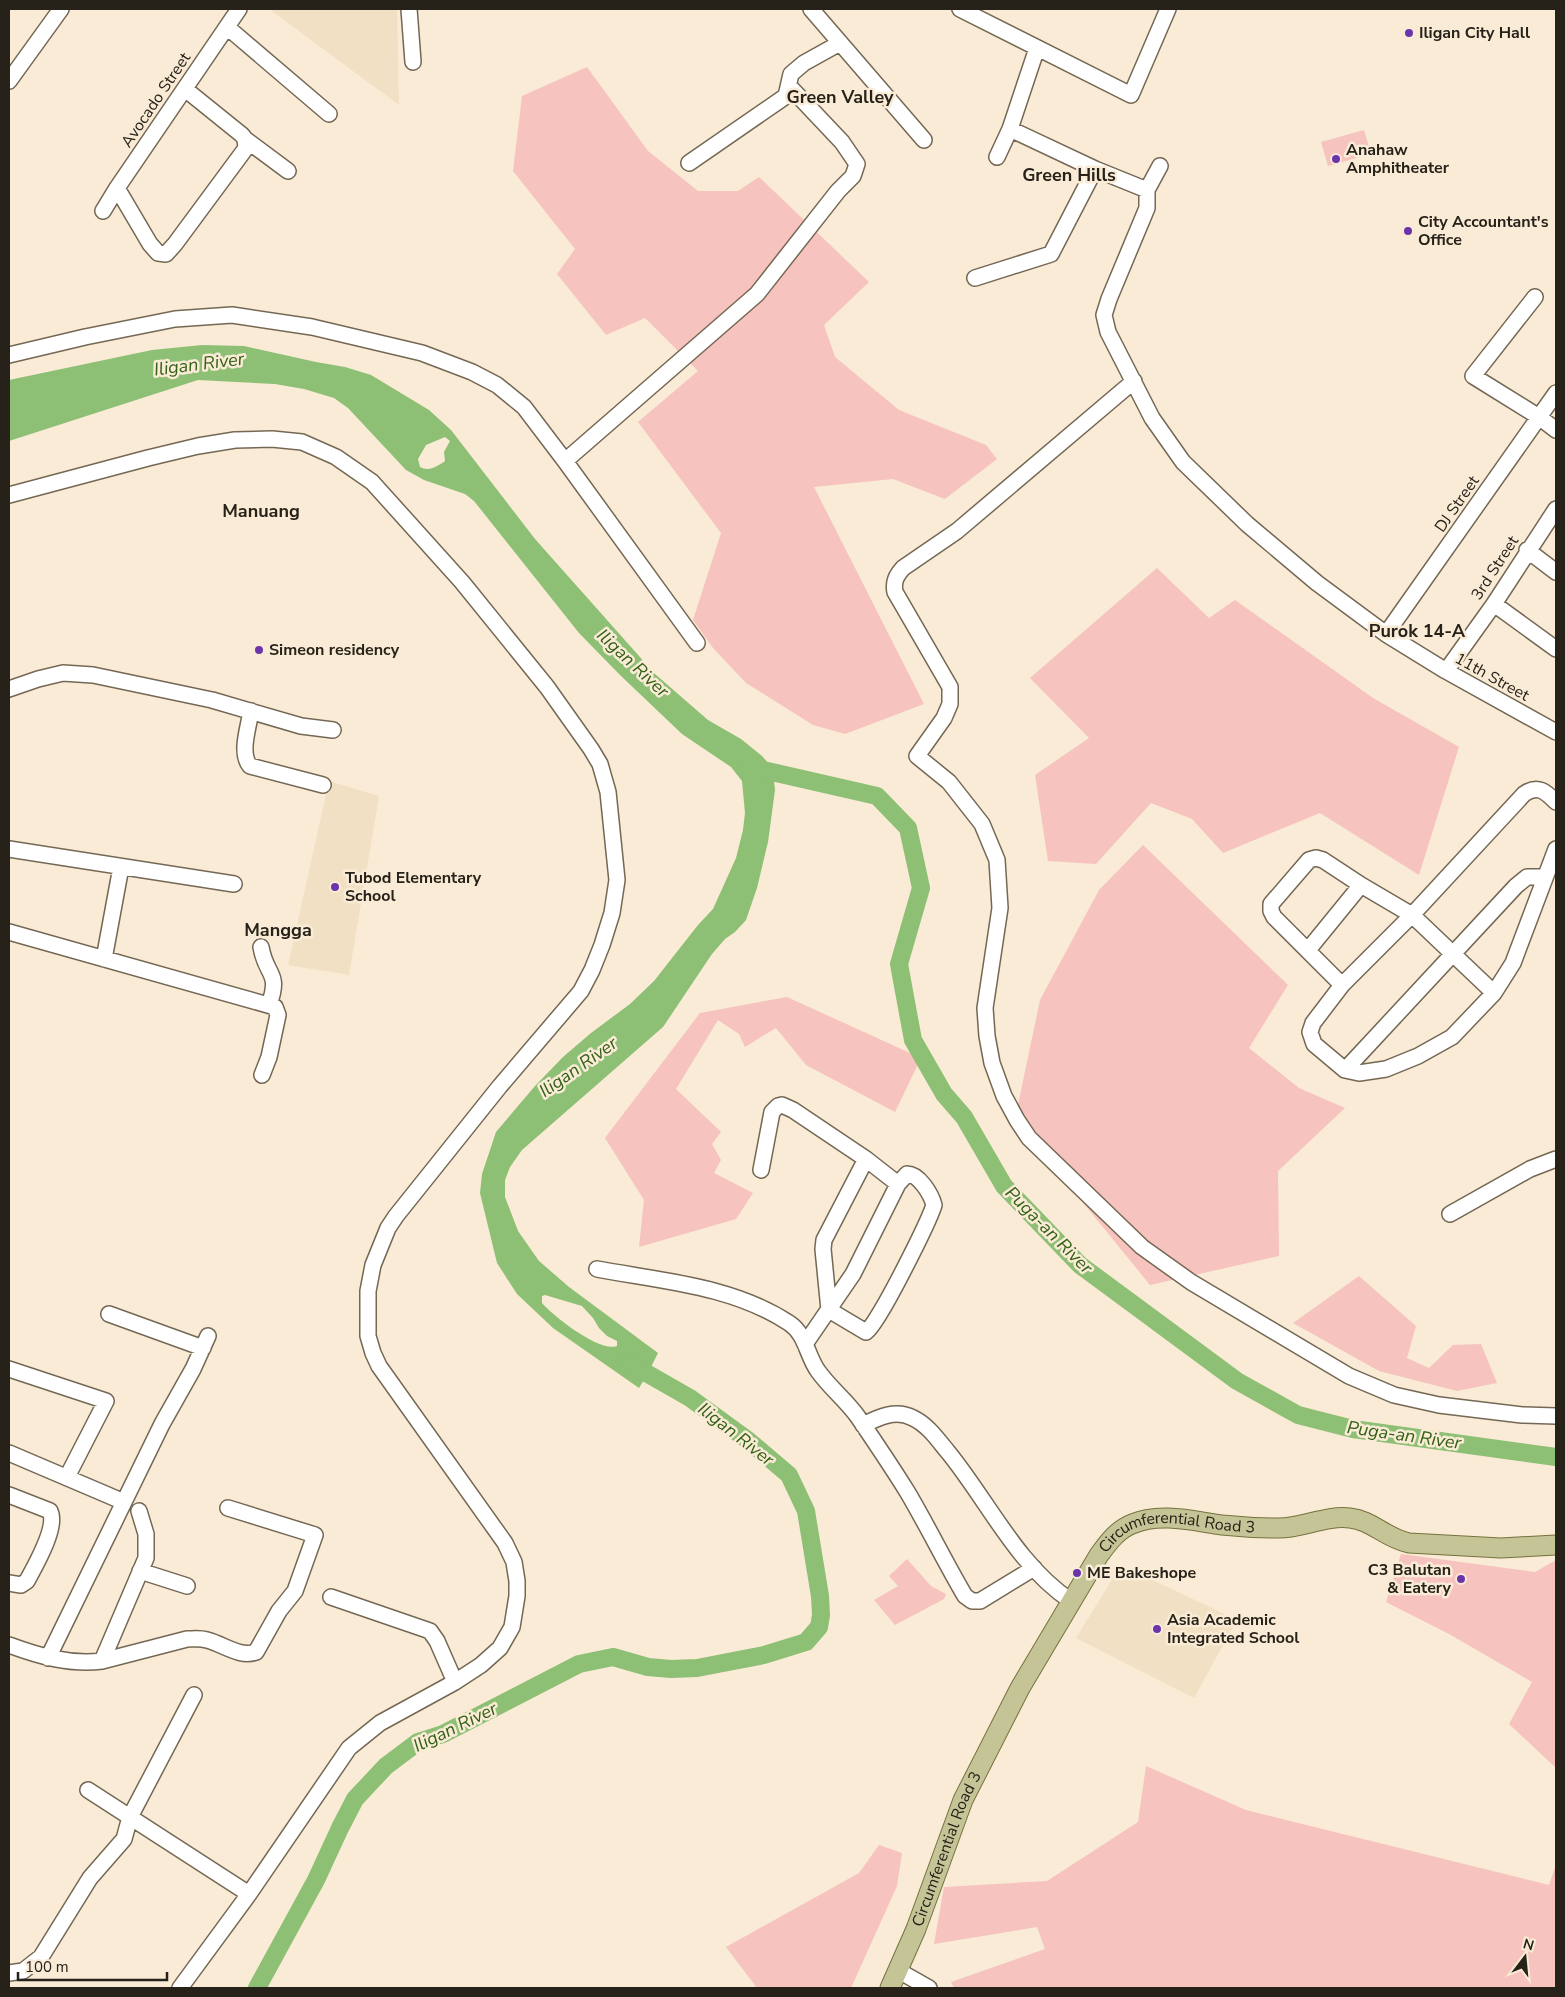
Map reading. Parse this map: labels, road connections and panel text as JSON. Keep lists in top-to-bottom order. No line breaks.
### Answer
{"streets":{"main road":["Circumferential Road 3"],"street":["Avocado Street","DJ Street","3rd Street","11th Street"]},"crossings":[["DJ Street","11th Street"],["3rd Street","11th Street"]],"districts":["Green Valley","Green Hills","Manuang","Purok 14-A","Mangga"],"water":["Iligan River","Puga-an River"],"places":["Iligan City Hall","Anahaw Amphitheater","City Accountant's Office","Simeon residency","Tubod Elementary School","ME Bakeshope","C3 Balutan & Eatery","Asia Academic Integrated School"],"scale_bar":"100 m","north":"top"}
